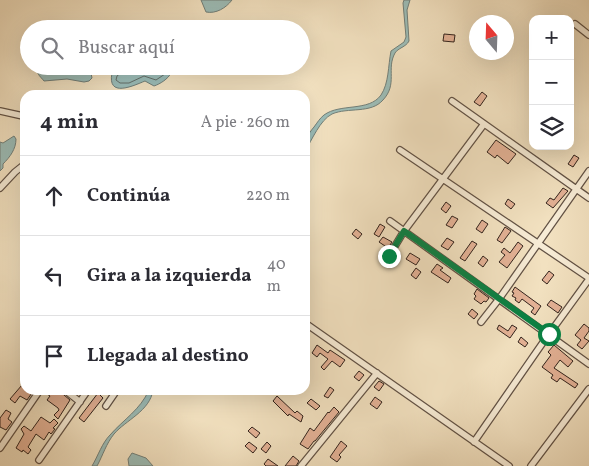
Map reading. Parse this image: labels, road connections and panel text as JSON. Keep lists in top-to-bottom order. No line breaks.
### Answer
{"north":"top","page":{"map_buttons":["+","−"],"search":"Buscar aquí","heading":["4 min","A pie · 260 m"],"list":[["Continúa","220 m"],["Gira a la izquierda","40 m"],"Llegada al destino"]}}
